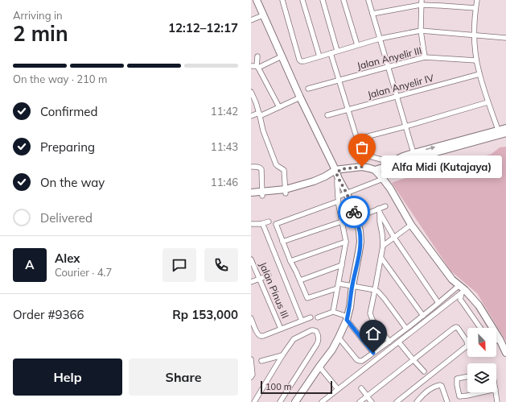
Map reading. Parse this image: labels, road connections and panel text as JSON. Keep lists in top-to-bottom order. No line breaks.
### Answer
{"streets":{"street":["Jalan Anyelir III","Jalan Anyelir IV","Jalan Pinus III"]},"places":["Alfa Midi (Kutajaya)"],"scale_bar":"100 m","north":"bottom right","page":{"heading":["2 min","Arriving in","12:12–12:17"],"panel":["Alex","Courier · 4.7","Order #9366","Rp 153,000"],"bar":"On the way · 210 m","list":[["Confirmed","11:42"],["Preparing","11:43"],["On the way","11:46"],"Delivered"],"bubble":"Alfa Midi (Kutajaya)","round":"A","buttons":["Help","Share"],"scale":"100 m"}}
